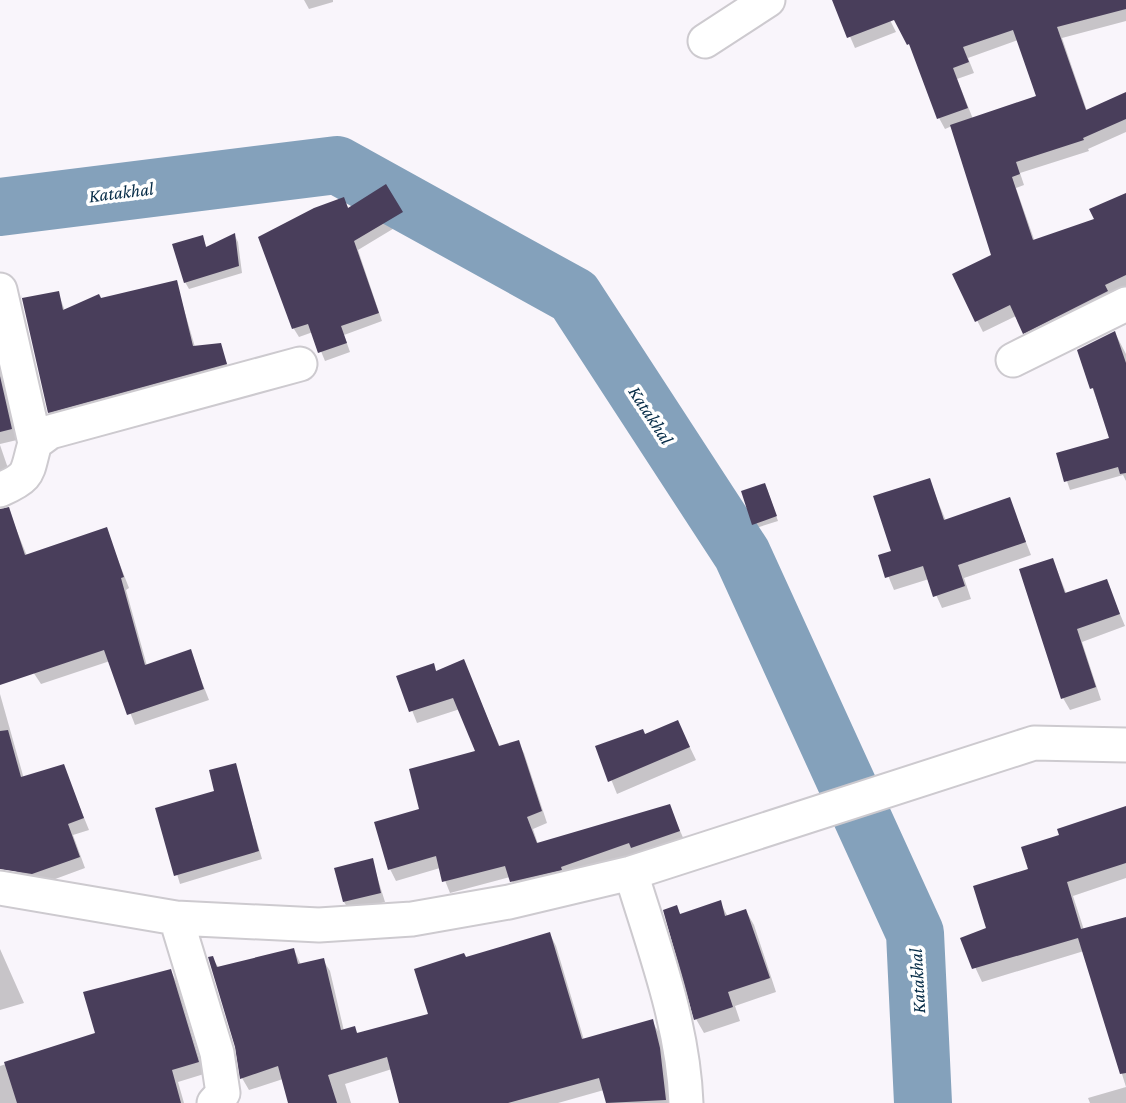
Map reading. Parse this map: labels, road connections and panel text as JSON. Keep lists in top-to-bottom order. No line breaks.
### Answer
{"water":["Katakhal"]}
